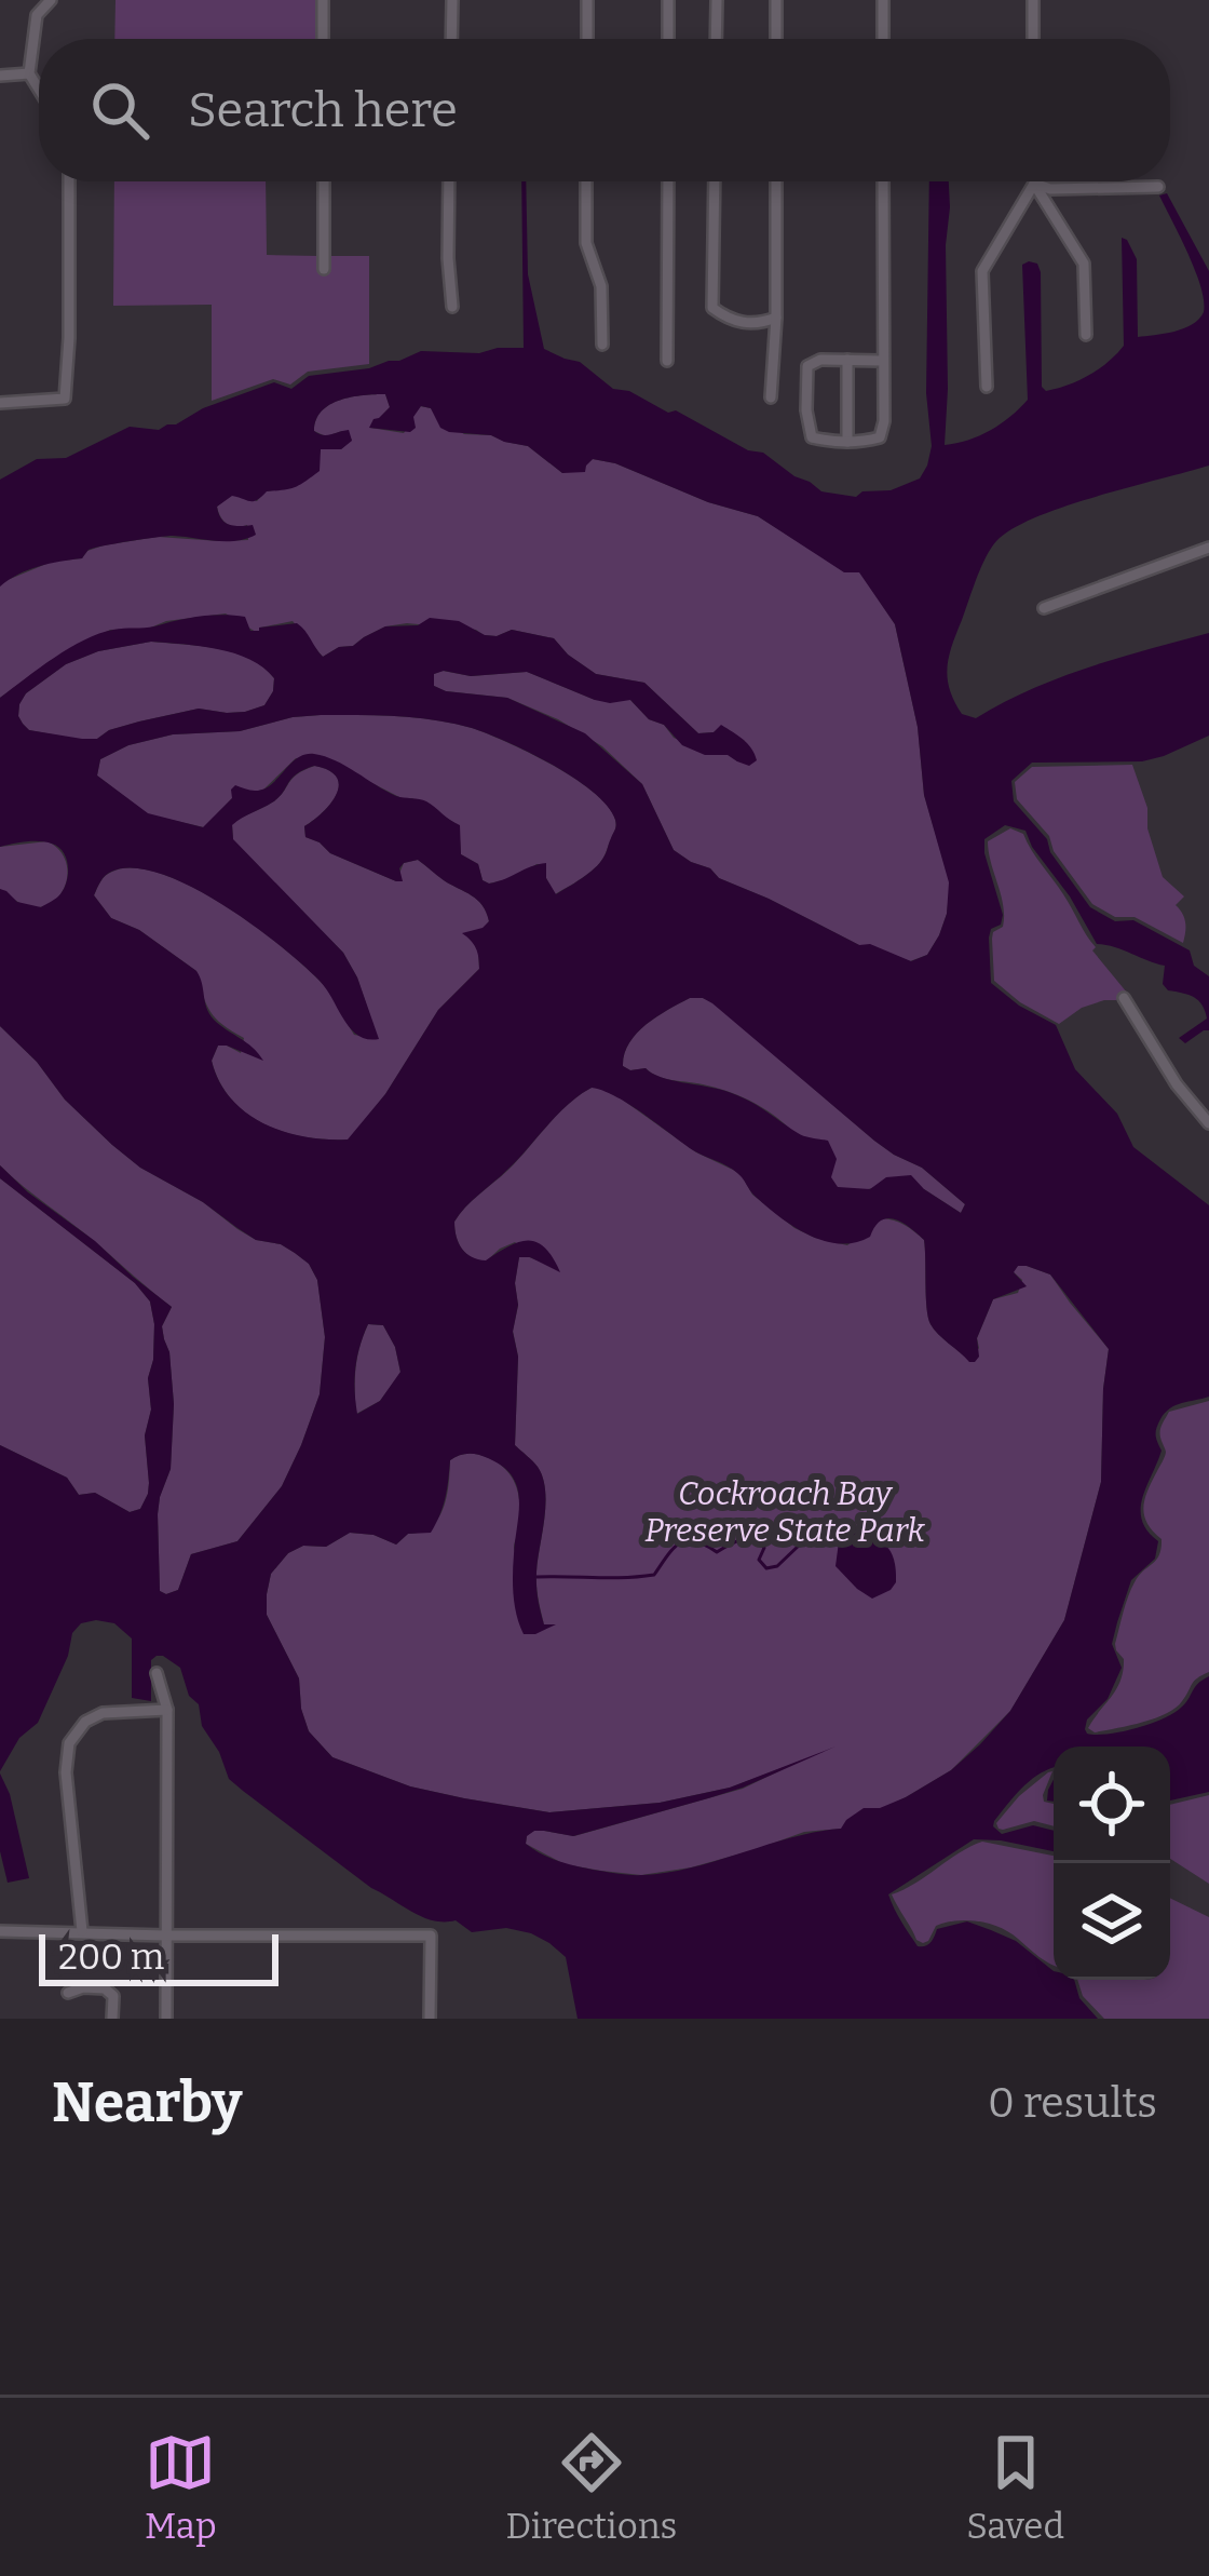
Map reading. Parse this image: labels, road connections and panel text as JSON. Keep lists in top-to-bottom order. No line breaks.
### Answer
{"parks":["Cockroach Bay Preserve State Park"],"scale_bar":"200 m","page":{"search":"Search here","scale":"200 m","heading":["Nearby","0 results"],"nav":["Map","Directions","Saved"]}}
